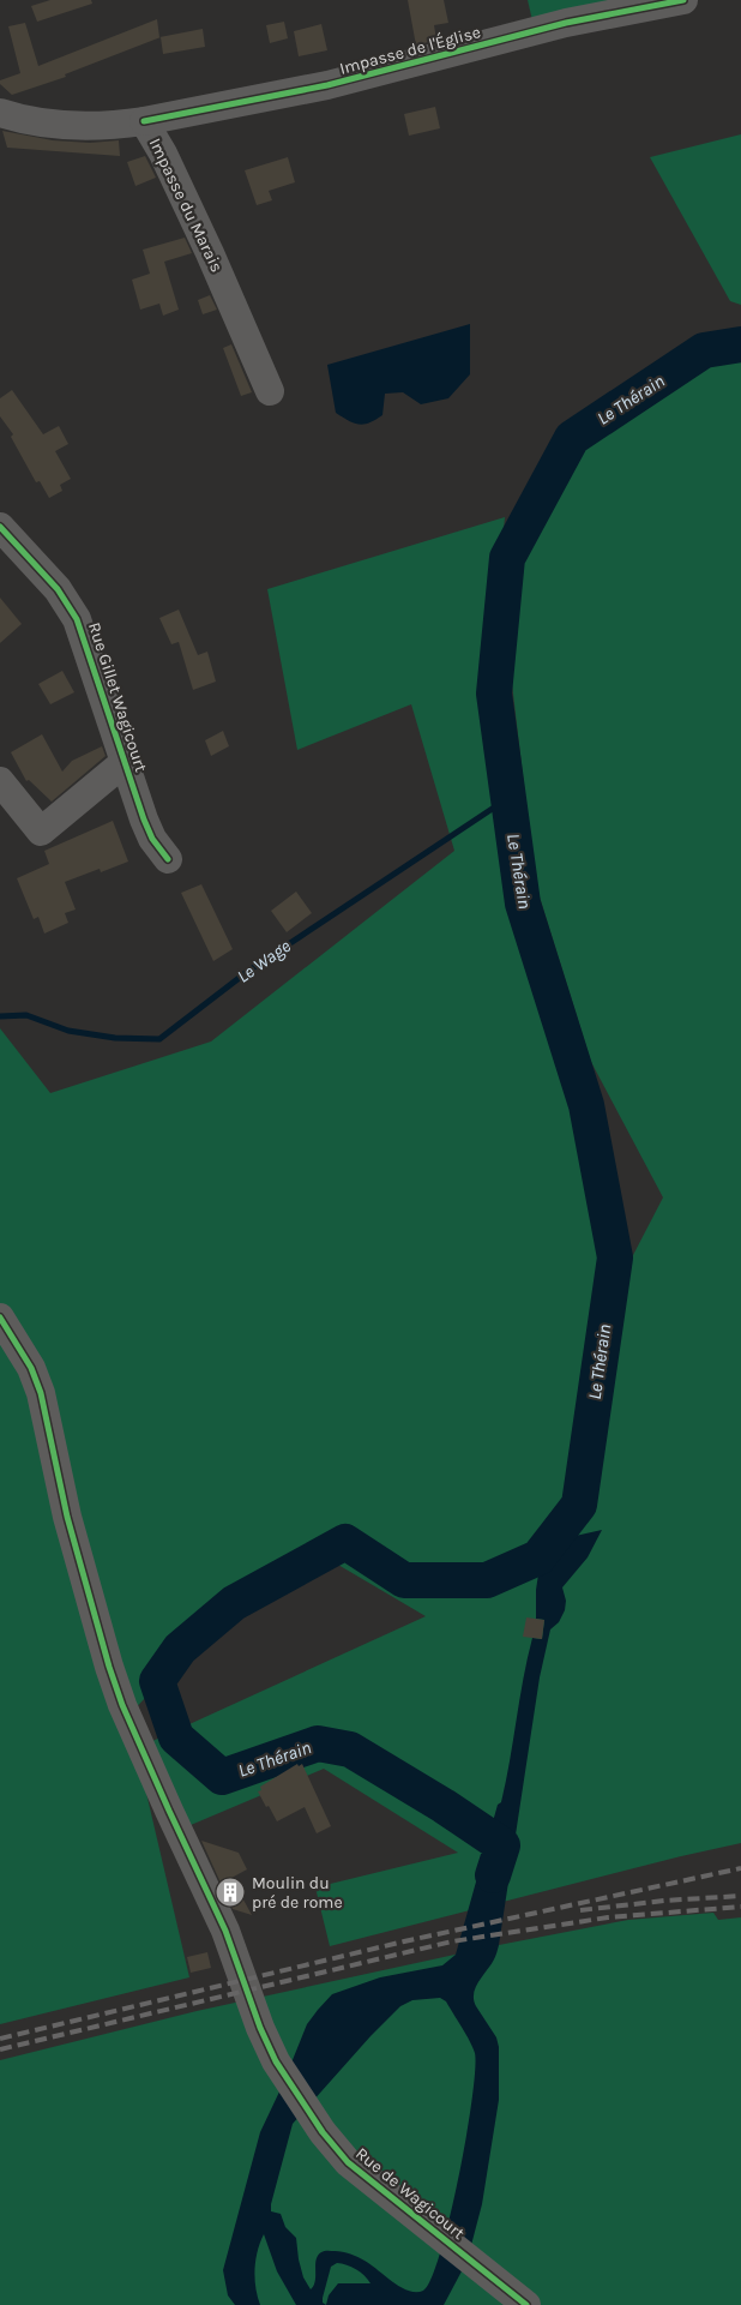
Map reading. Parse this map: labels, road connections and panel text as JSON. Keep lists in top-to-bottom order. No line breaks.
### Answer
{"streets":{"street":["Impasse de l'Église","Impasse du Marais","Rue Gillet Wagicourt","Rue de Wagicourt"]},"crossings":[["Impasse de l'Église","Impasse du Marais"]],"water":["Le Thérain","Le Wage"],"places":{"building":["Moulin du pré de rome"]}}
